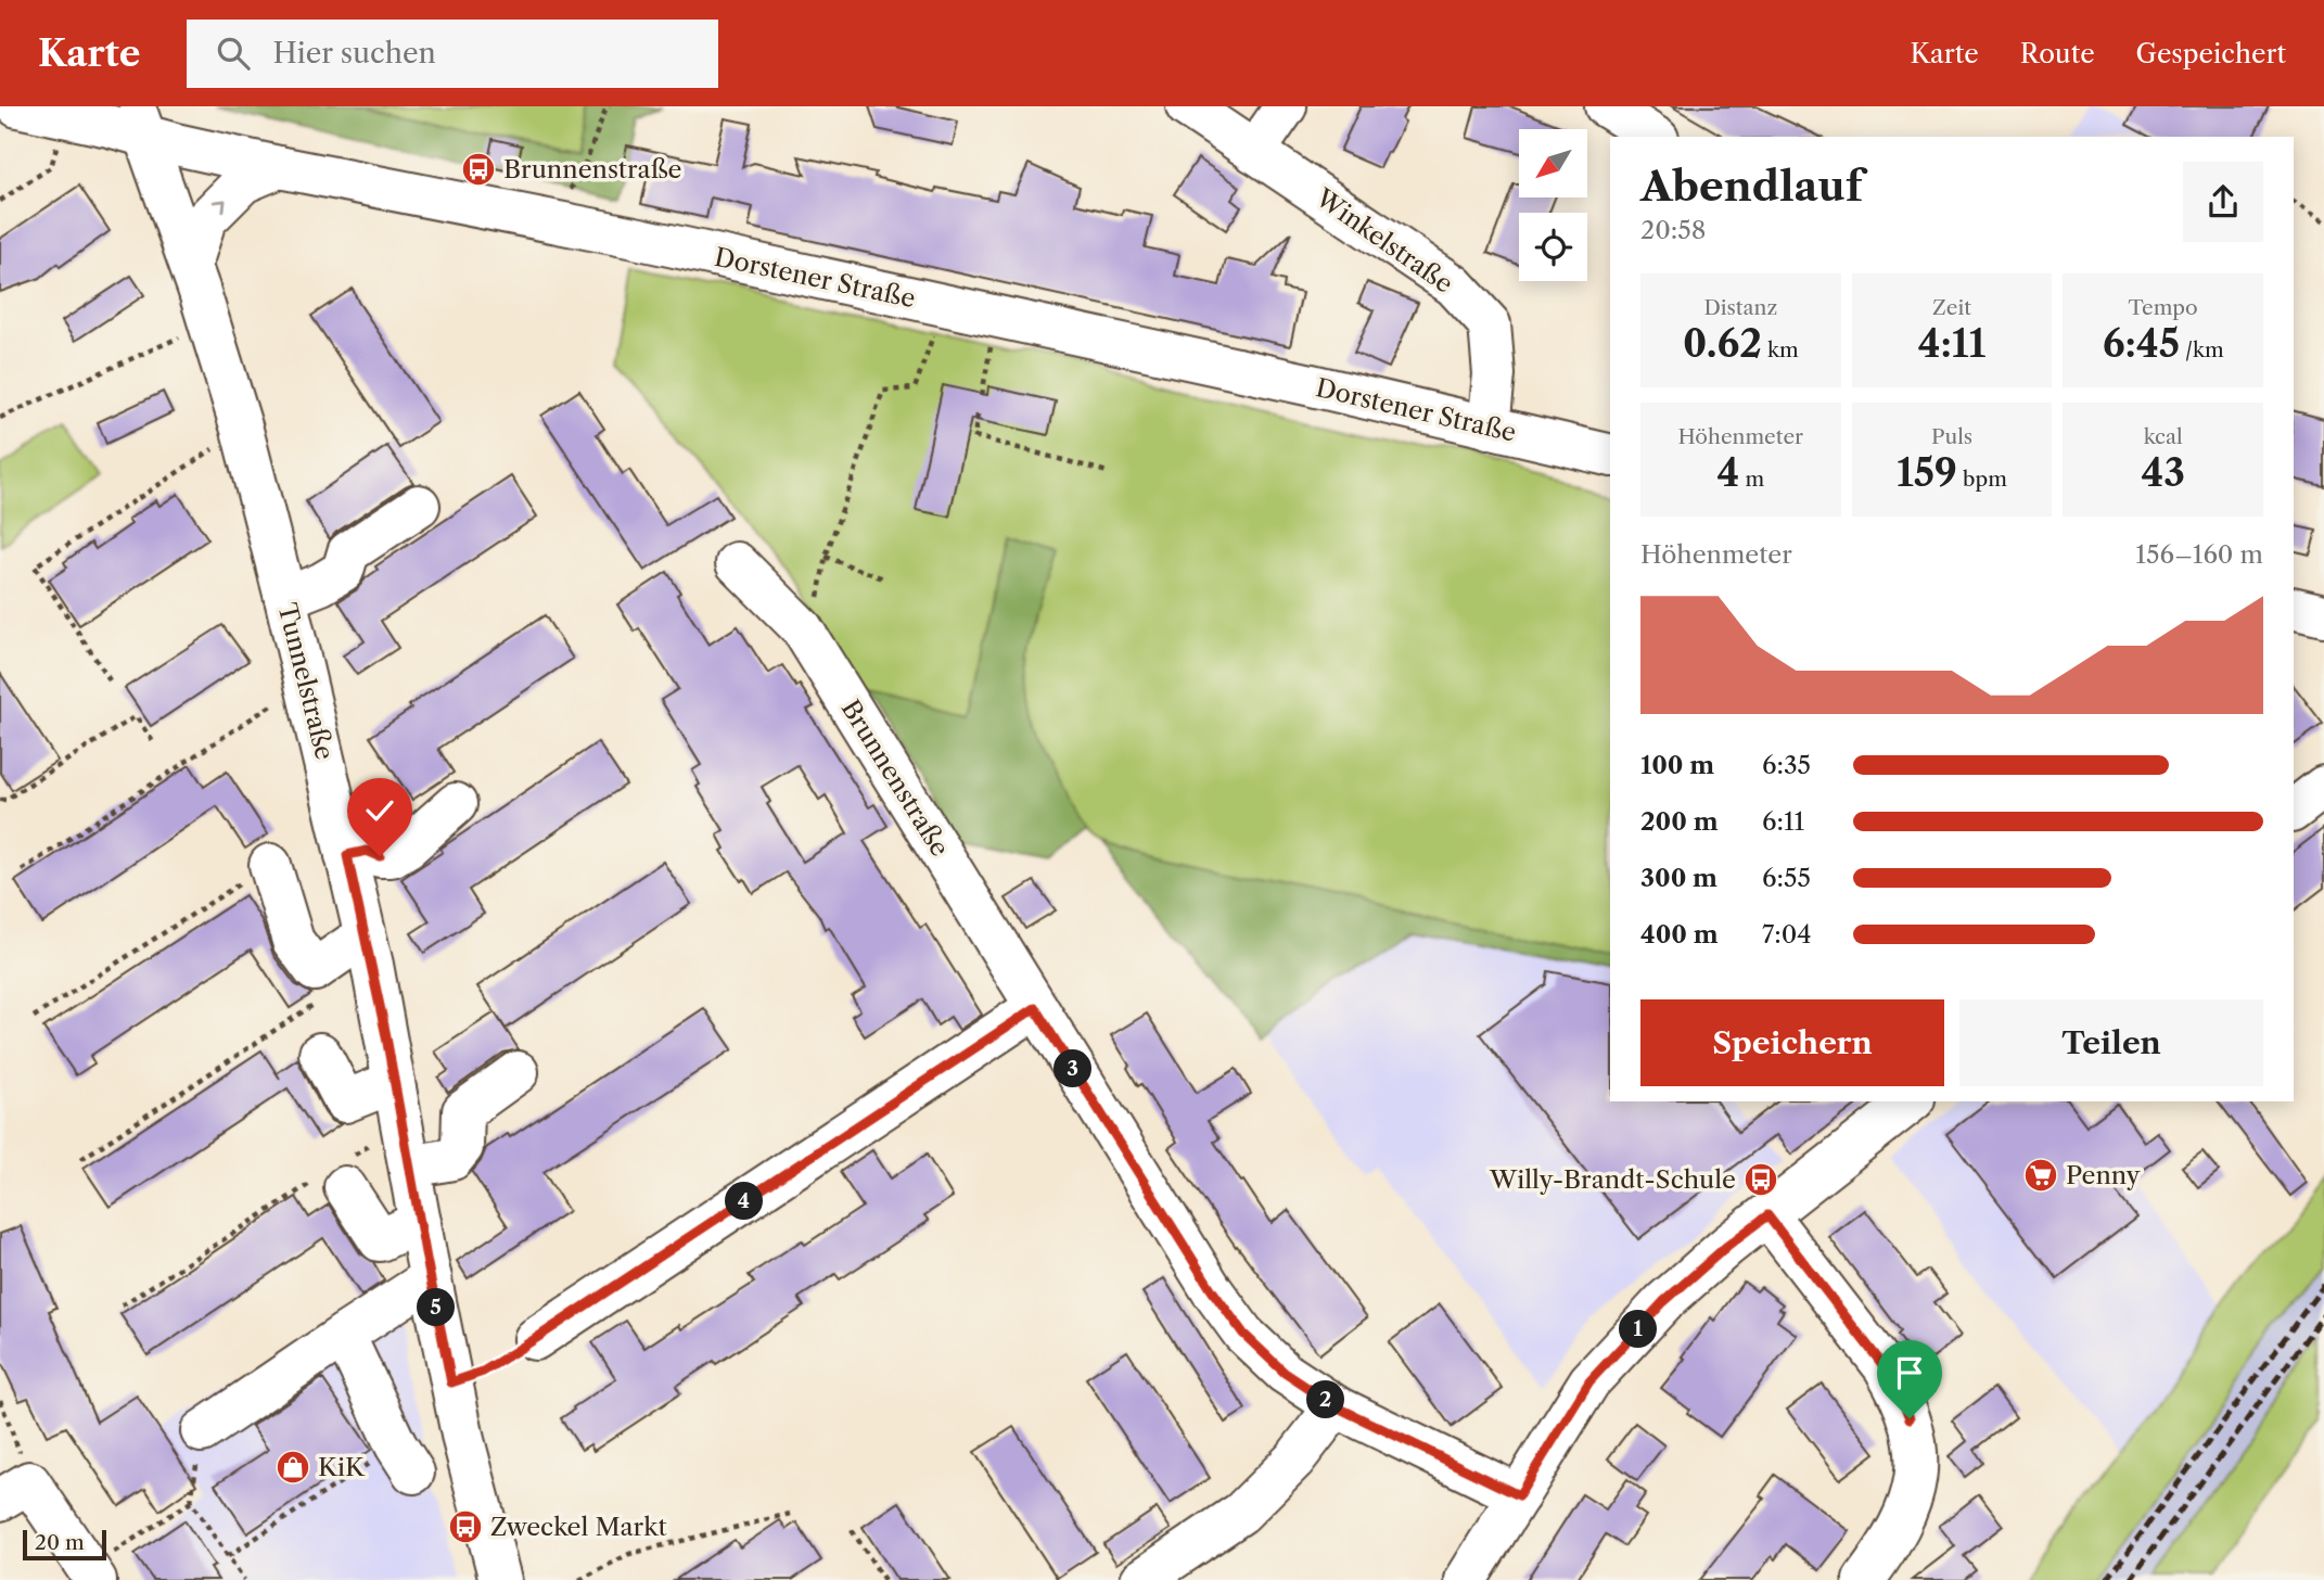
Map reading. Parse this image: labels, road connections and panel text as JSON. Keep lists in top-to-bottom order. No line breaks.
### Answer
{"streets":{"street":["Winkelstraße","Dorstener Straße","Tunnelstraße","Brunnenstraße"]},"crossings":[["Winkelstraße","Dorstener Straße"],["Dorstener Straße","Tunnelstraße"]],"places":{"bus stop":["Brunnenstraße","Willy-Brandt-Schule","Zweckel Markt"],"supermarket":["Penny"],"shop":["KiK"]},"scale_bar":"20 m","north":"bottom left","page":{"header":"Karte","search":"Hier suchen","nav":["Karte","Route","Gespeichert"],"heading":["Abendlauf","20:58"],"stats":[["Distanz","0.62 km"],["Zeit","4:11"],["Tempo","6:45 /km"],["Höhenmeter","4 m"],["Puls","159 bpm"],["kcal","43"]],"chart":["Höhenmeter","156–160 m"],"list":[{"name":"100 m","note":"6:35"},{"name":"200 m","note":"6:11"},{"name":"300 m","note":"6:55"},{"name":"400 m","note":"7:04"}],"buttons":["Speichern","Teilen"],"pins":["3","4","5","1","2"],"scale":"20 m"}}
